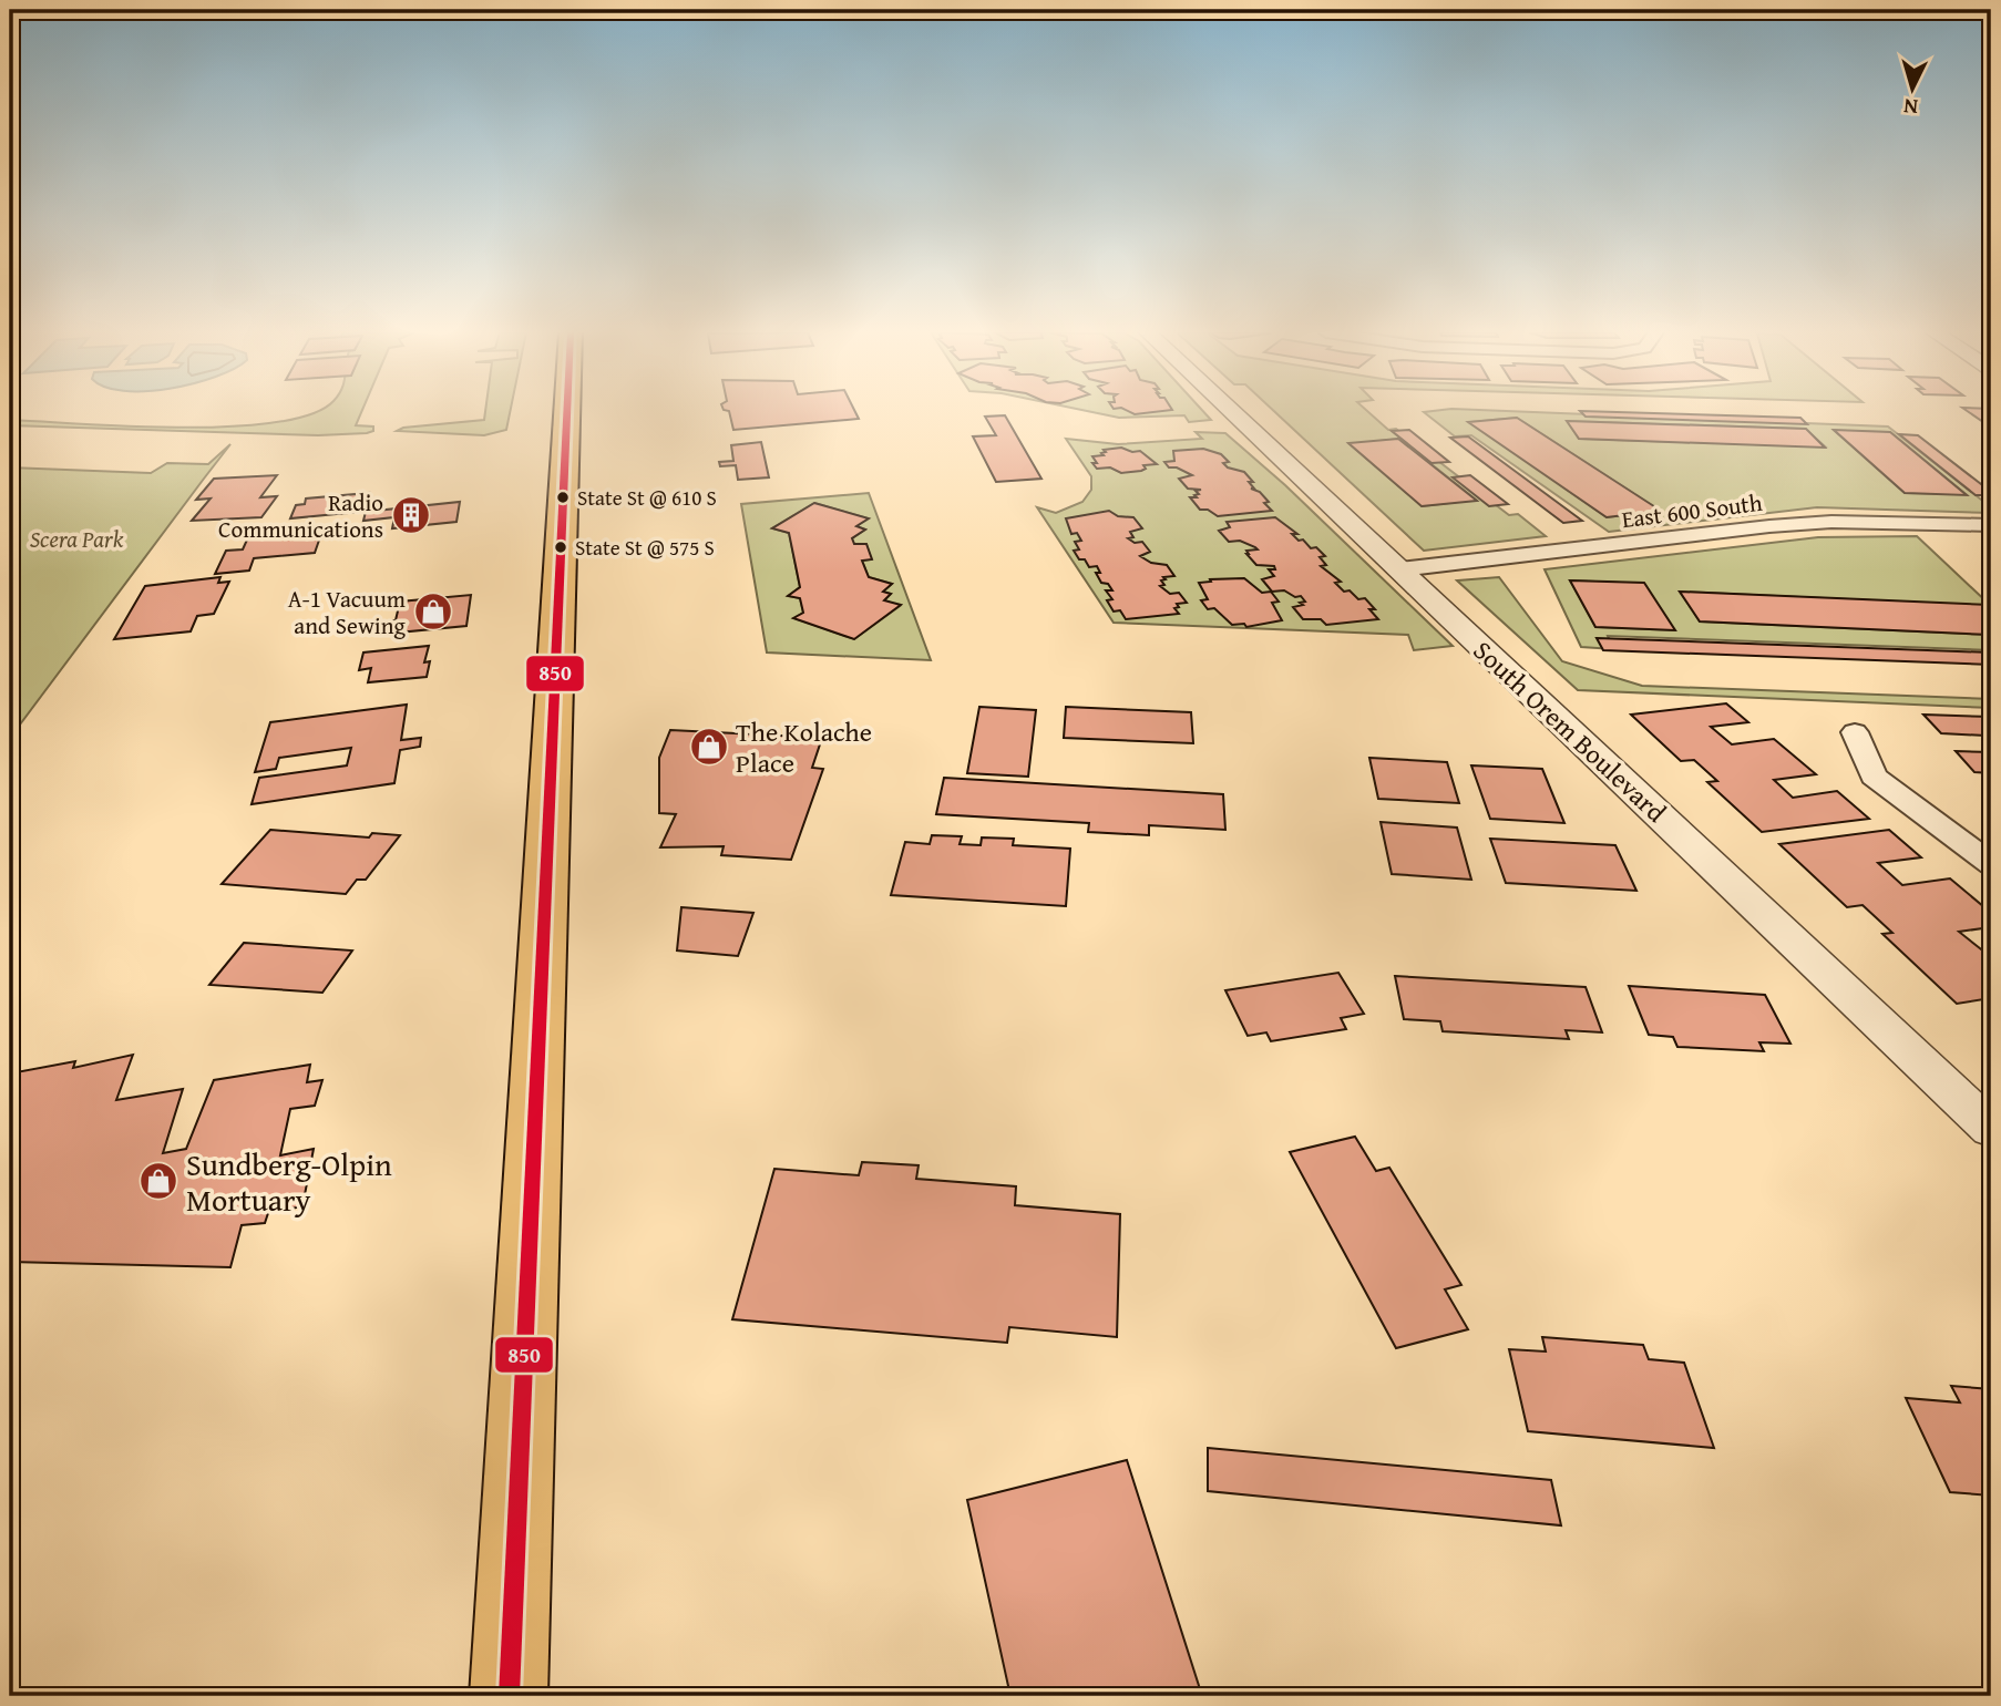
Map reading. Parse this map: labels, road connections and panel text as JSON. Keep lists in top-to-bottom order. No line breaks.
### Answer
{"streets":{"street":["East 600 South","South Orem Boulevard"]},"crossings":[["East 600 South","South Orem Boulevard"]],"parks":["Scera Park"],"places":{"other":["State St @ 610 S","State St @ 575 S"],"building":["Radio Communications"],"shop":["A-1 Vacuum and Sewing","The Kolache Place","Sundberg-Olpin Mortuary"]},"lines":["transit line 850"],"north":"bottom"}
